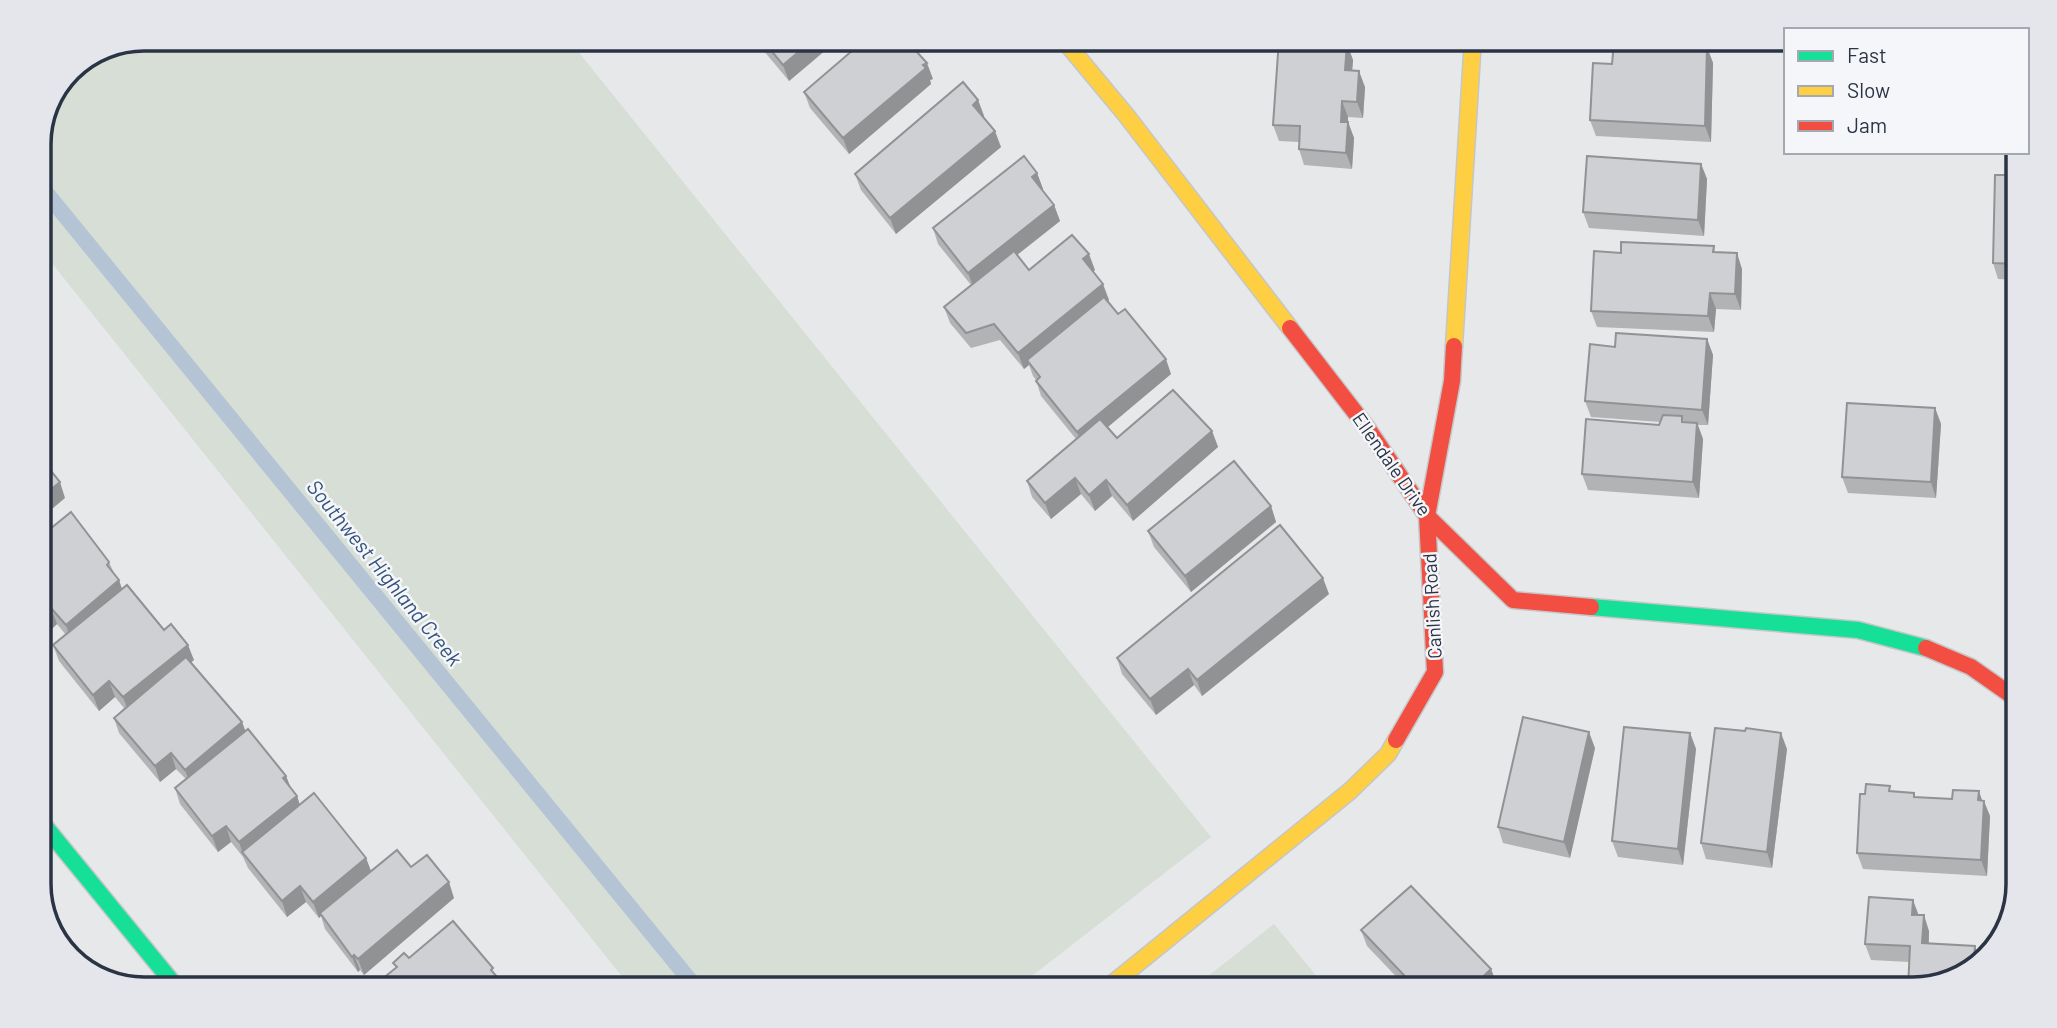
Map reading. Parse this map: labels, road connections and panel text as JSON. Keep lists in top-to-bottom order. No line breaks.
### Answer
{"streets":{"street":["Ellendale Drive","Canlish Road"]},"crossings":[["Ellendale Drive","Canlish Road"]],"water":["Southwest Highland Creek"],"legend":["Fast","Slow","Jam"]}
